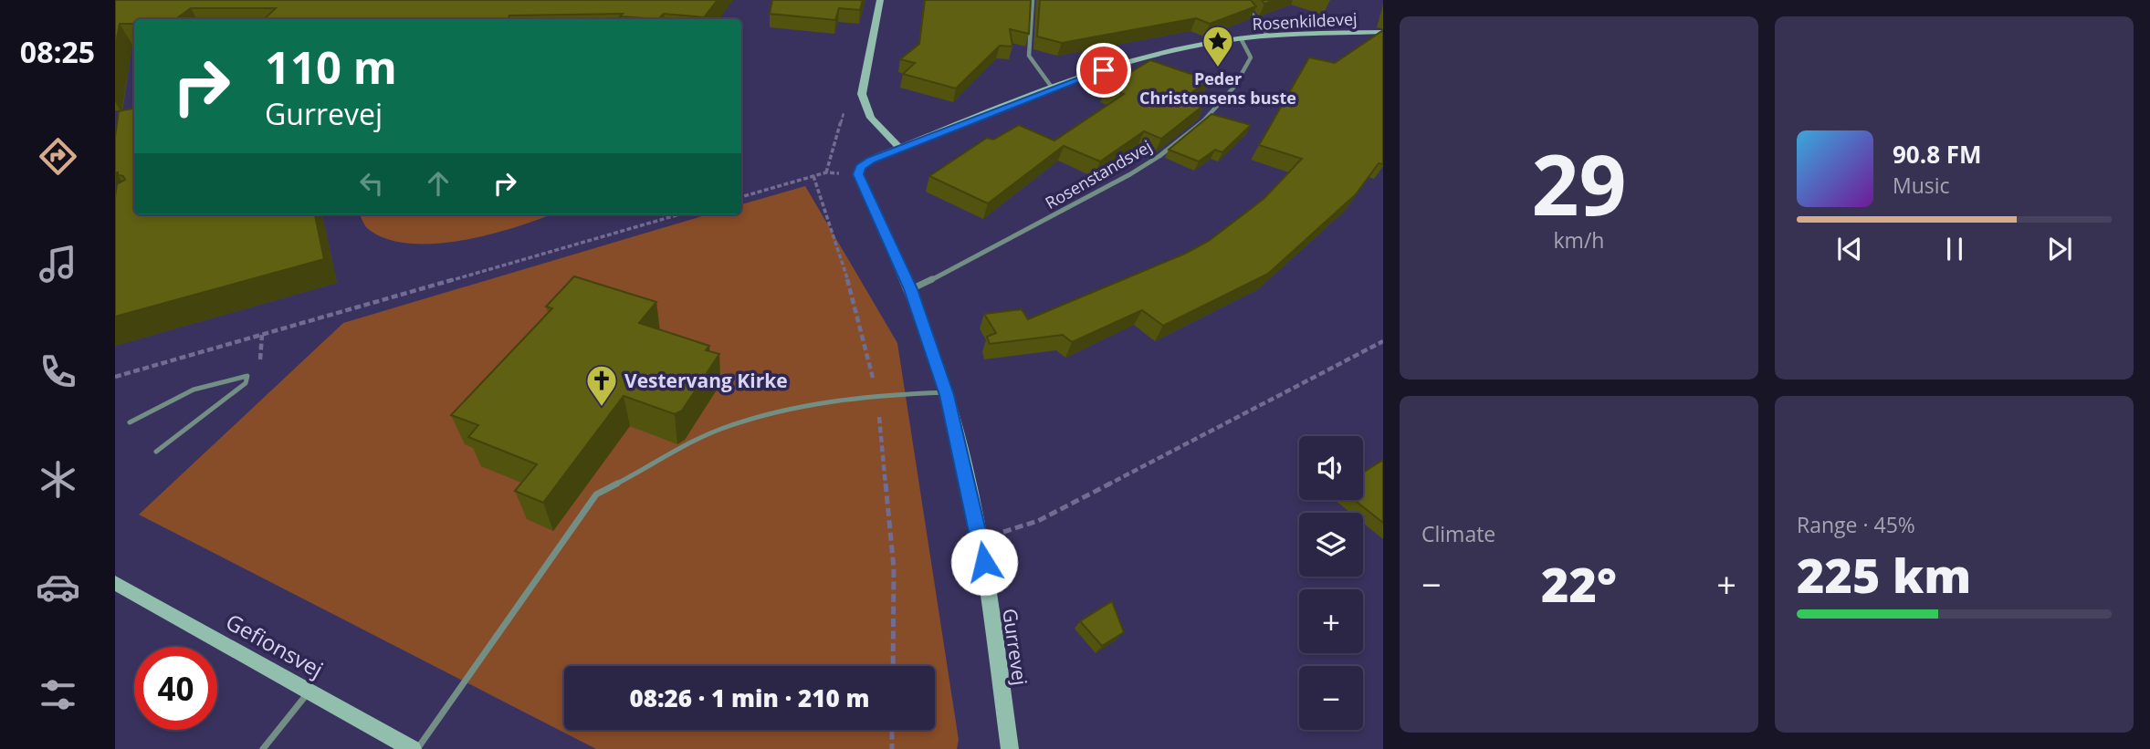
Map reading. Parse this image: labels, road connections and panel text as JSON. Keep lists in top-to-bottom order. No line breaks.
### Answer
{"streets":{"street":["Rosenkildevej","Rosenstandsvej","Gefionsvej","Gurrevej"]},"crossings":[["Rosenkildevej","Rosenstandsvej"],["Rosenstandsvej","Gurrevej"]],"places":{"place":["Peder Christensens buste"],"church":["Vestervang Kirke"]},"page":{"tabs":"08:25","tile":[["29","km/h"],"Climate",["Range · 45%","225 km"]],"turn":["110 m","Gurrevej"],"song":["90.8 FM","Music"],"map_buttons":["+","−"],"heat":["−","22°","+"],"limit":"40","trip":"08:26 · 1 min · 210 m"}}
